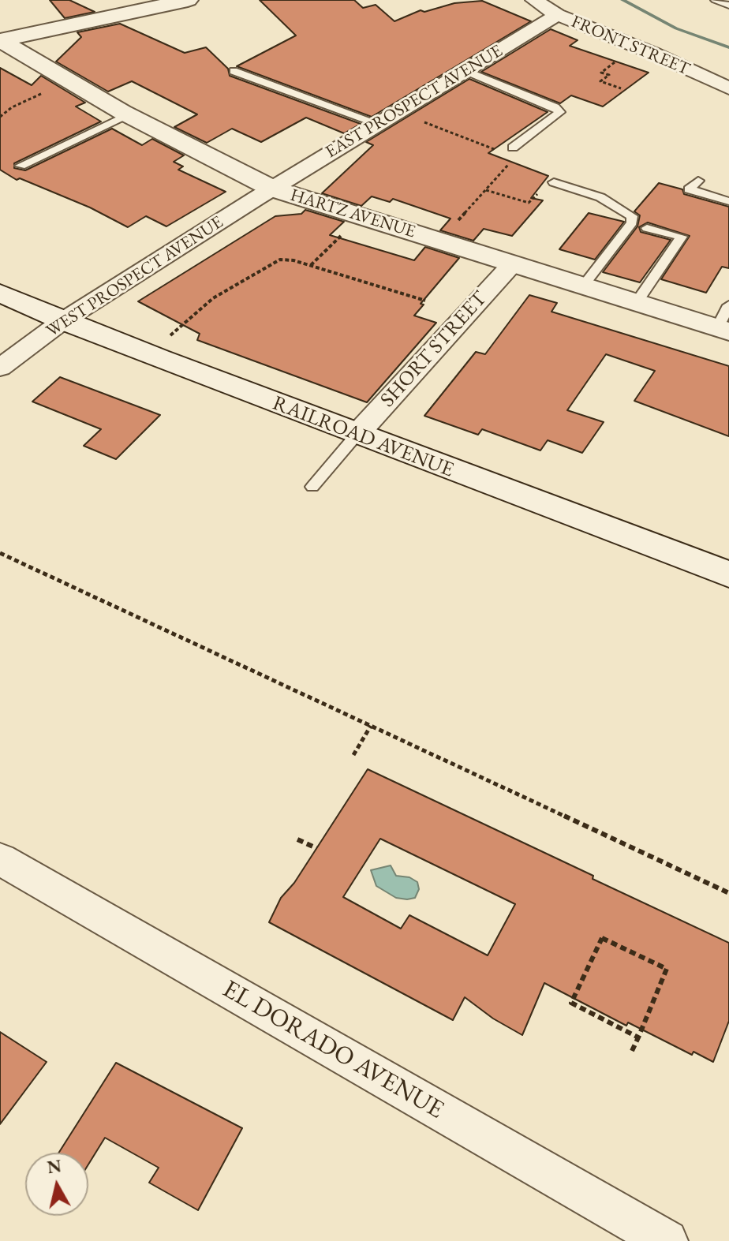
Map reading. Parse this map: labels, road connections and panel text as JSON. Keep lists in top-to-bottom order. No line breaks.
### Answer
{"streets":{"street":["FRONT STREET","EAST PROSPECT AVENUE","HARTZ AVENUE","WEST PROSPECT AVENUE","SHORT STREET","RAILROAD AVENUE","EL DORADO AVENUE"]},"crossings":[["FRONT STREET","EAST PROSPECT AVENUE"],["EAST PROSPECT AVENUE","HARTZ AVENUE"],["EAST PROSPECT AVENUE","WEST PROSPECT AVENUE"],["HARTZ AVENUE","WEST PROSPECT AVENUE"],["HARTZ AVENUE","SHORT STREET"],["WEST PROSPECT AVENUE","RAILROAD AVENUE"],["SHORT STREET","RAILROAD AVENUE"]],"north":"top"}
